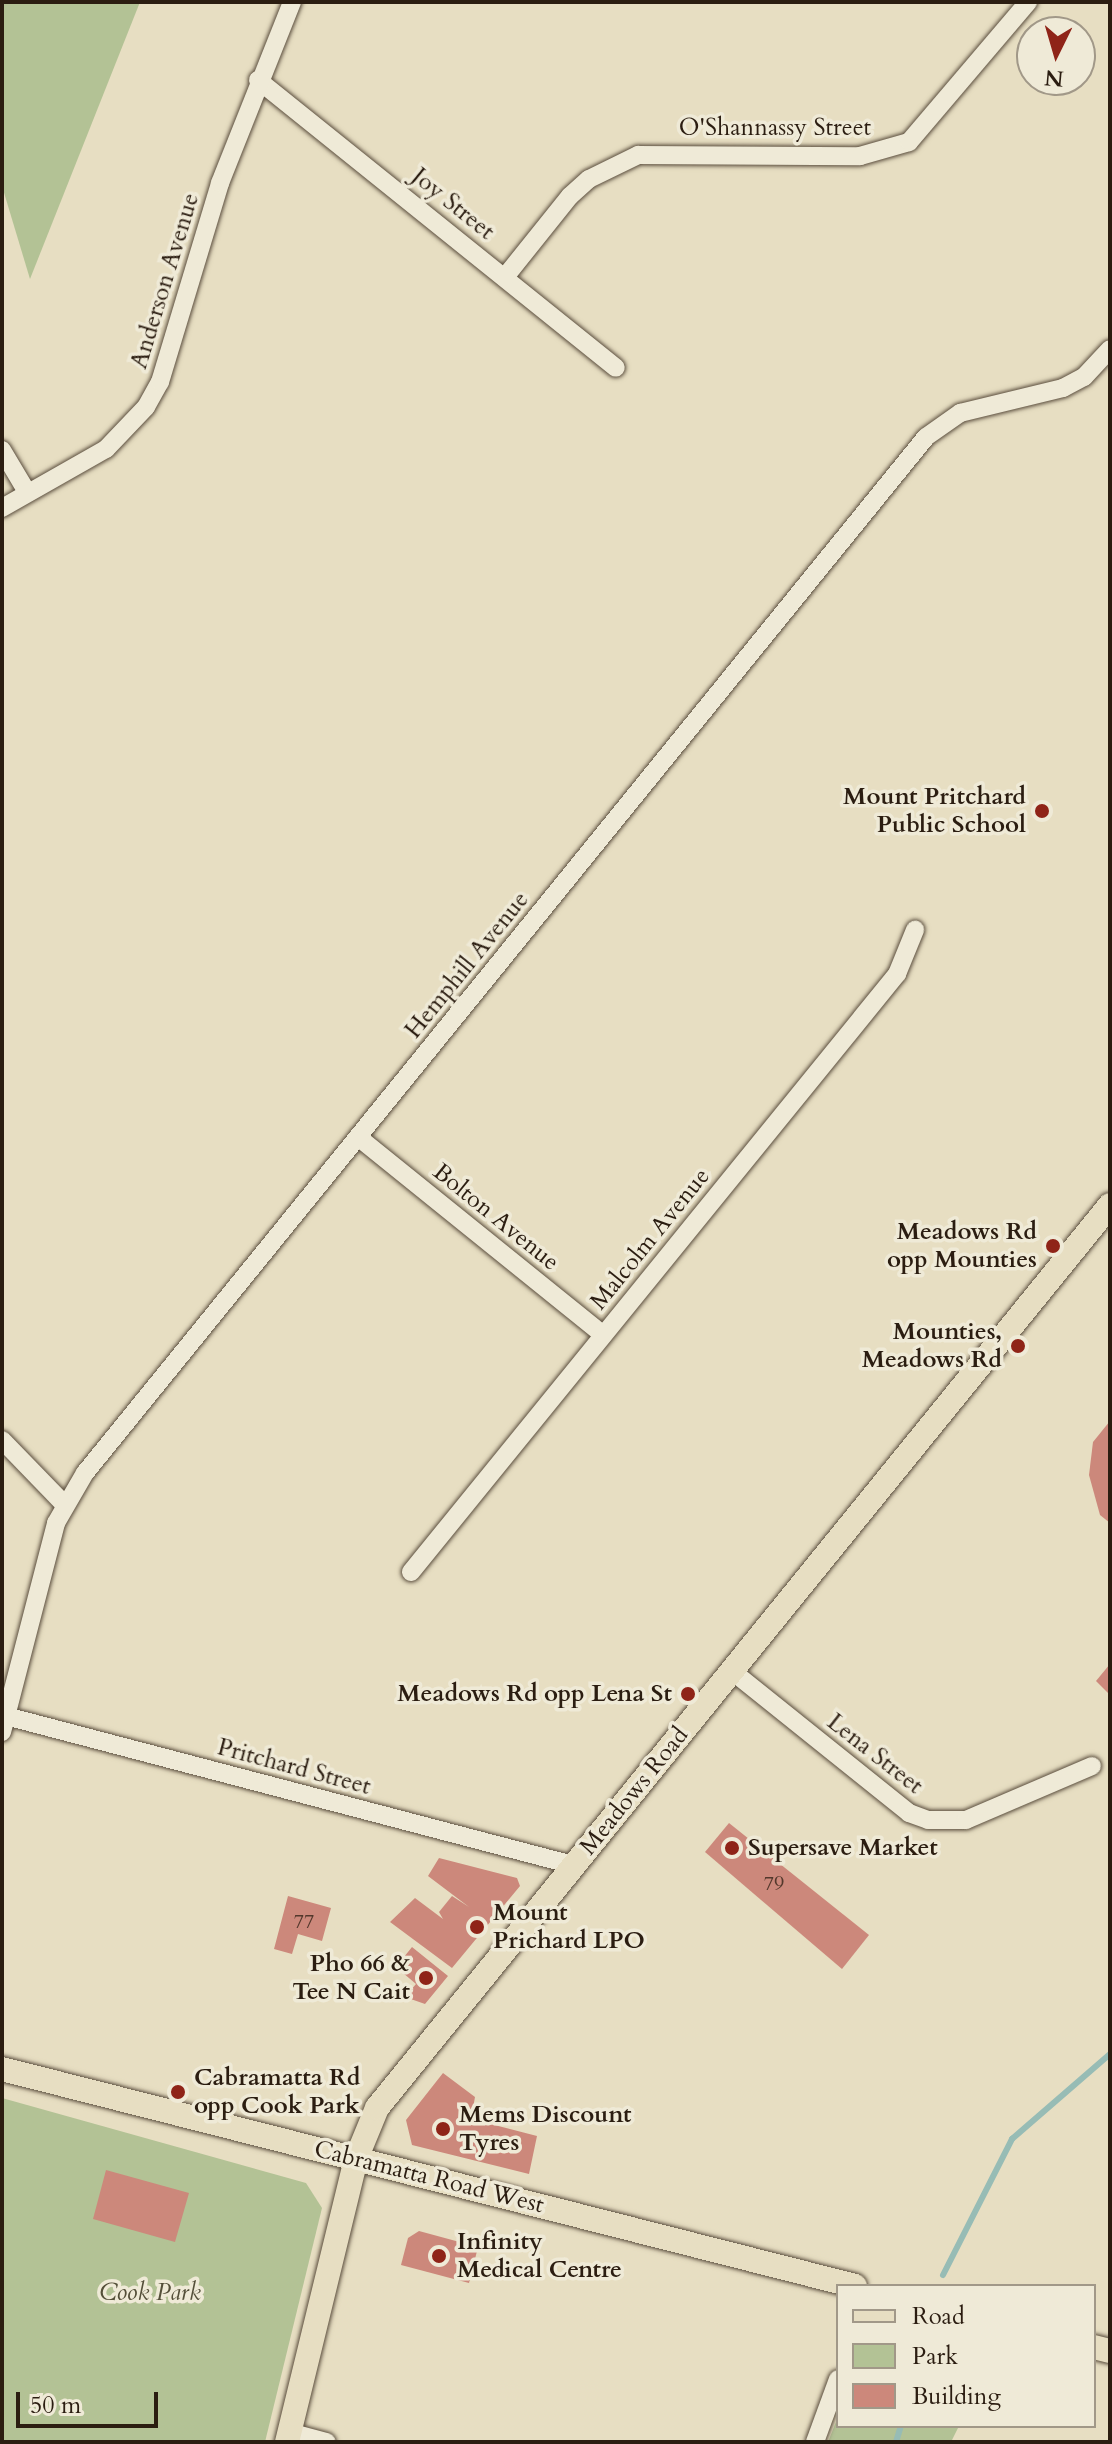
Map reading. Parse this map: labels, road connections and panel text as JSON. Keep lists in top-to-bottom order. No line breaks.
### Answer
{"streets":{"main road":["Meadows Road","Cabramatta Road West"],"street":["O'Shannassy Street","Joy Street","Anderson Avenue","Hemphill Avenue","Bolton Avenue","Malcolm Avenue","Lena Street","Pritchard Street"]},"crossings":[["O'Shannassy Street","Joy Street"],["Joy Street","Anderson Avenue"],["Hemphill Avenue","Bolton Avenue"],["Hemphill Avenue","Pritchard Street"],["Bolton Avenue","Malcolm Avenue"],["Lena Street","Meadows Road"],["Pritchard Street","Meadows Road"],["Meadows Road","Cabramatta Road West"]],"parks":["Cook Park"],"places":["Mount Pritchard Public School","Meadows Rd opp Mounties","Mounties, Meadows Rd","Meadows Rd opp Lena St","Supersave Market","Mount Prichard LPO","Pho 66 & Tee N Cait","Cabramatta Rd opp Cook Park","Mems Discount Tyres","Infinity Medical Centre"],"house_numbers":["79","77"],"legend":["Road","Park","Building"],"scale_bar":"50 m","north":"bottom"}
